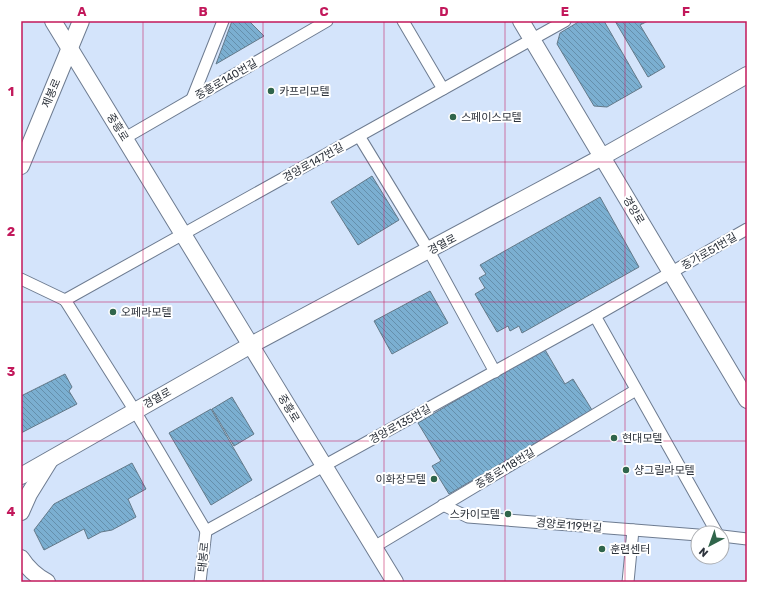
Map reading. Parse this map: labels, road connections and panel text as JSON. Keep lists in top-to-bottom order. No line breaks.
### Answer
{"streets":{"street":["중흥로140번길","제봉로","중흥로","경양로147번길","경양로","경열로","중가로51번길","경양로135번길","중흥로118번길","경양로119번길","태봉로"]},"crossings":[["중흥로140번길","중흥로"],["제봉로","중흥로"],["중흥로","경양로147번길"],["중흥로","경열로"],["중흥로","경양로135번길"],["중흥로","중흥로118번길"],["경양로147번길","경양로"],["경양로","경열로"],["경양로","중가로51번길"],["경양로","경양로135번길"],["경열로","경양로135번길"],["경열로","태봉로"],["중가로51번길","경양로135번길"],["경양로135번길","태봉로"],["중흥로118번길","경양로119번길"]],"places":["카프리모텔","스페이스모텔","오페라모텔","현대모텔","샹그릴라모텔","이화장모텔","스카이모텔","훈련센터"],"north":"bottom left","grid":{"columns":["A","B","C","D","E","F"],"rows":["1","2","3","4"]}}
